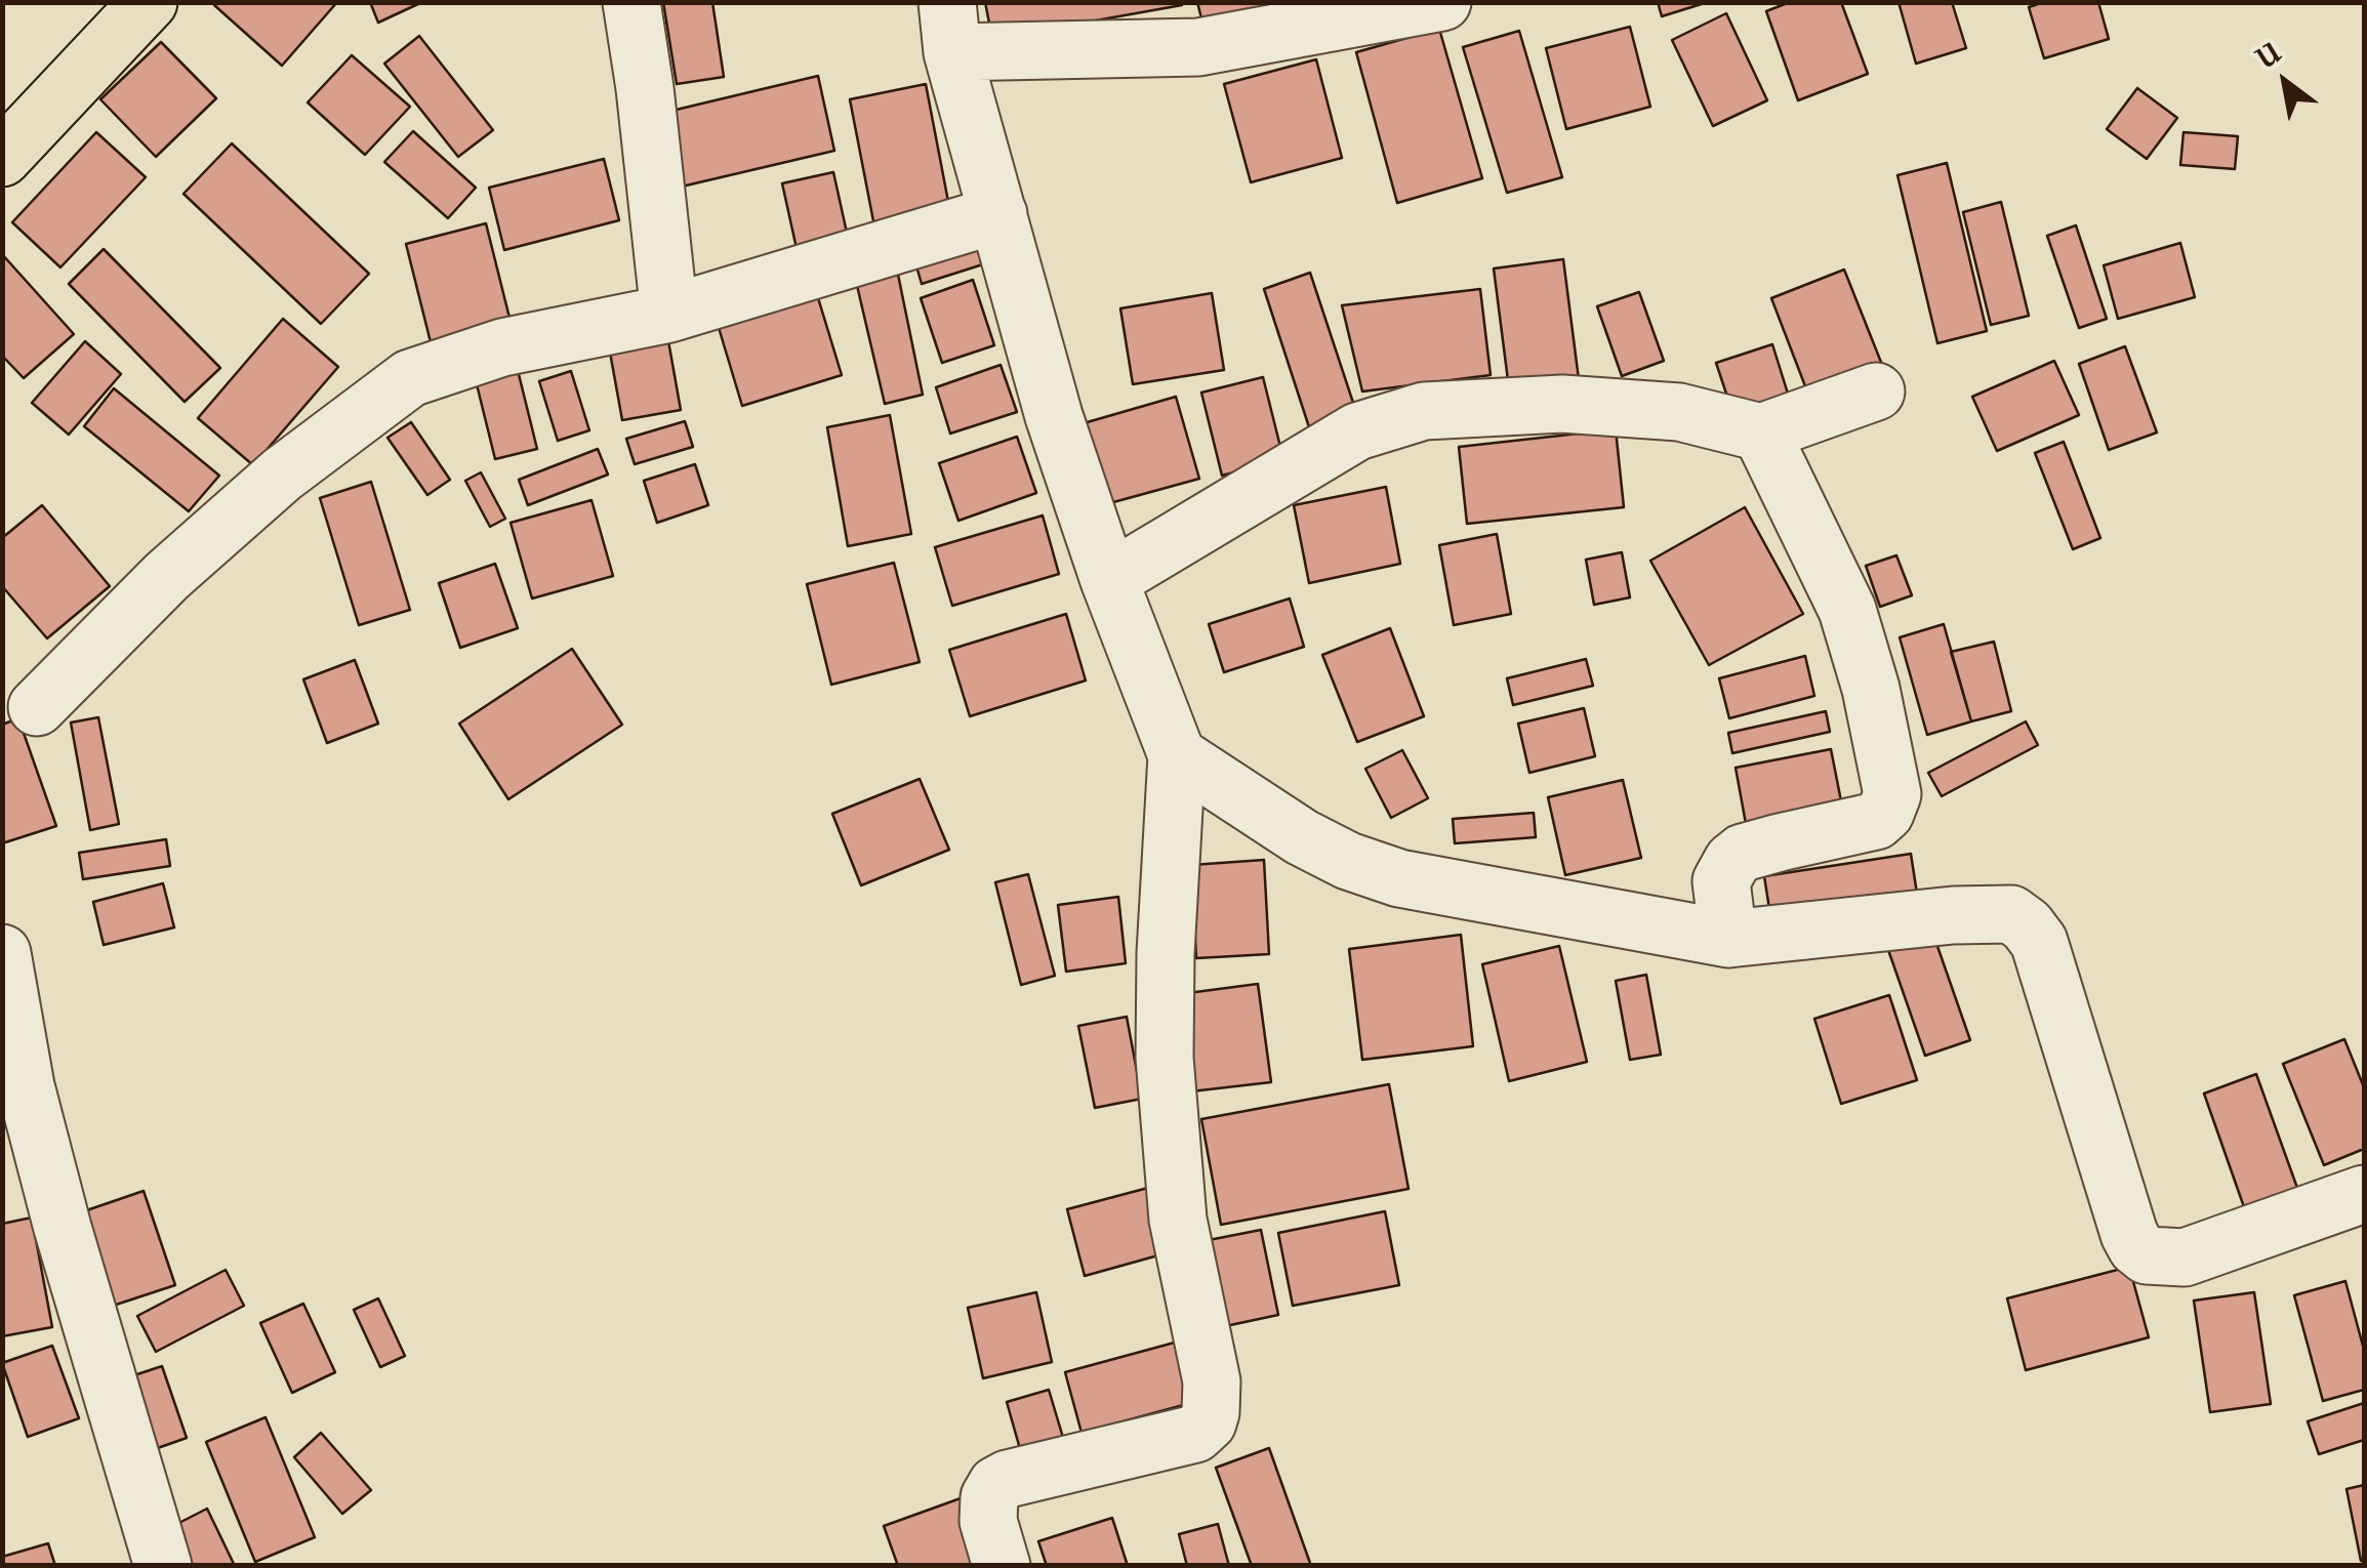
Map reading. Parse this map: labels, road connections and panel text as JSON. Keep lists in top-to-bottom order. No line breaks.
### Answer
{"north":"top left"}
